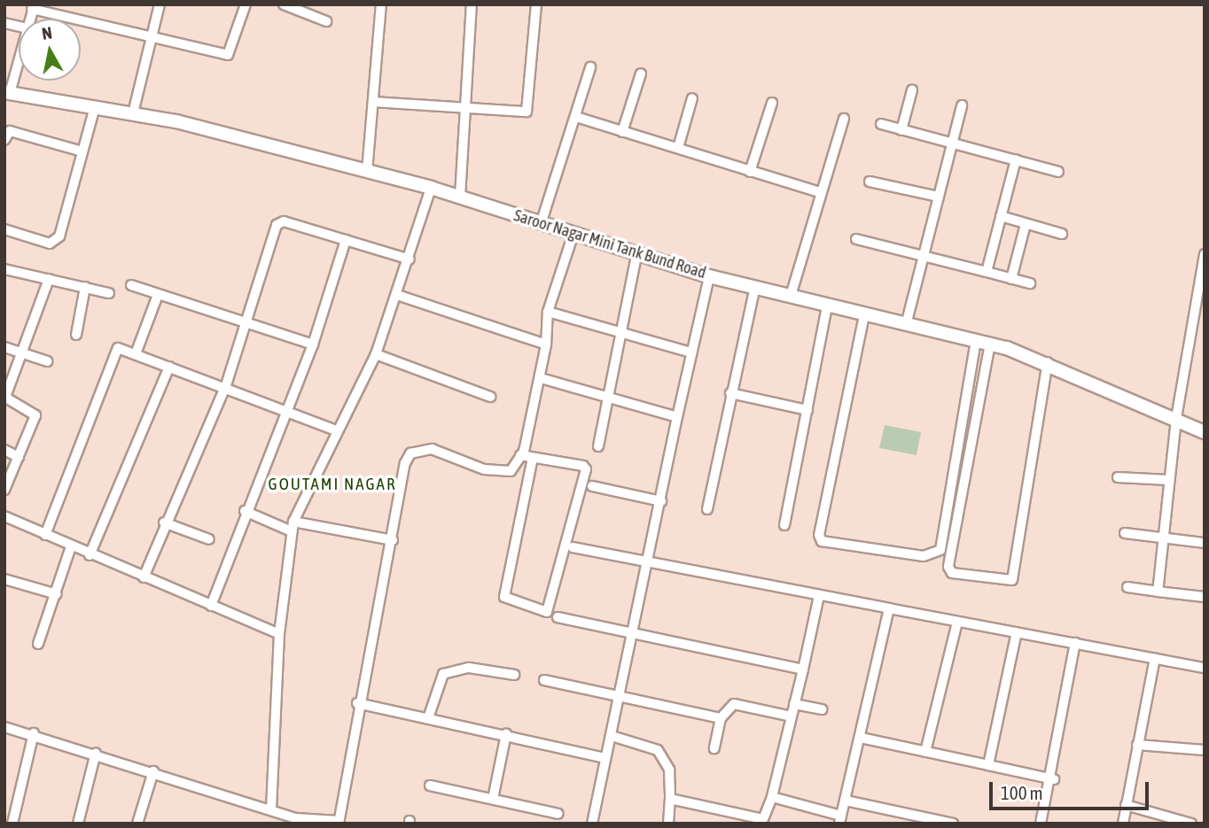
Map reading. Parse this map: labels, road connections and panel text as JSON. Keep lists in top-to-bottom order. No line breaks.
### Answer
{"streets":{"main road":["Saroor Nagar Mini Tank Bund Road"]},"districts":["GOUTAMI NAGAR"],"scale_bar":"100 m","north":"top"}
